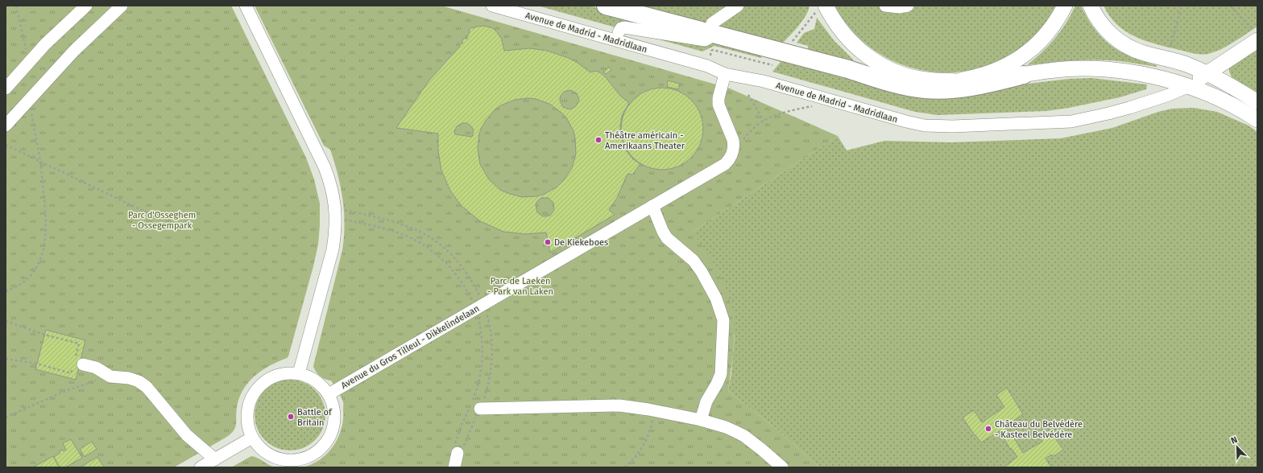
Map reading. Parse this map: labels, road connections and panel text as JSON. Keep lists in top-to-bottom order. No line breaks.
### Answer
{"streets":{"street":["Avenue de Madrid - Madridlaan","Avenue du Gros Tilleul - Dikkelindelaan"]},"parks":["Parc d'Osseghem - Ossegempark","Parc de Laeken - Park van Laken"],"places":["Théâtre américain - Amerikaans Theater","De Kiekeboes","Battle of Britain","Château du Belvédère - Kasteel Belvédère"],"north":"top left"}
